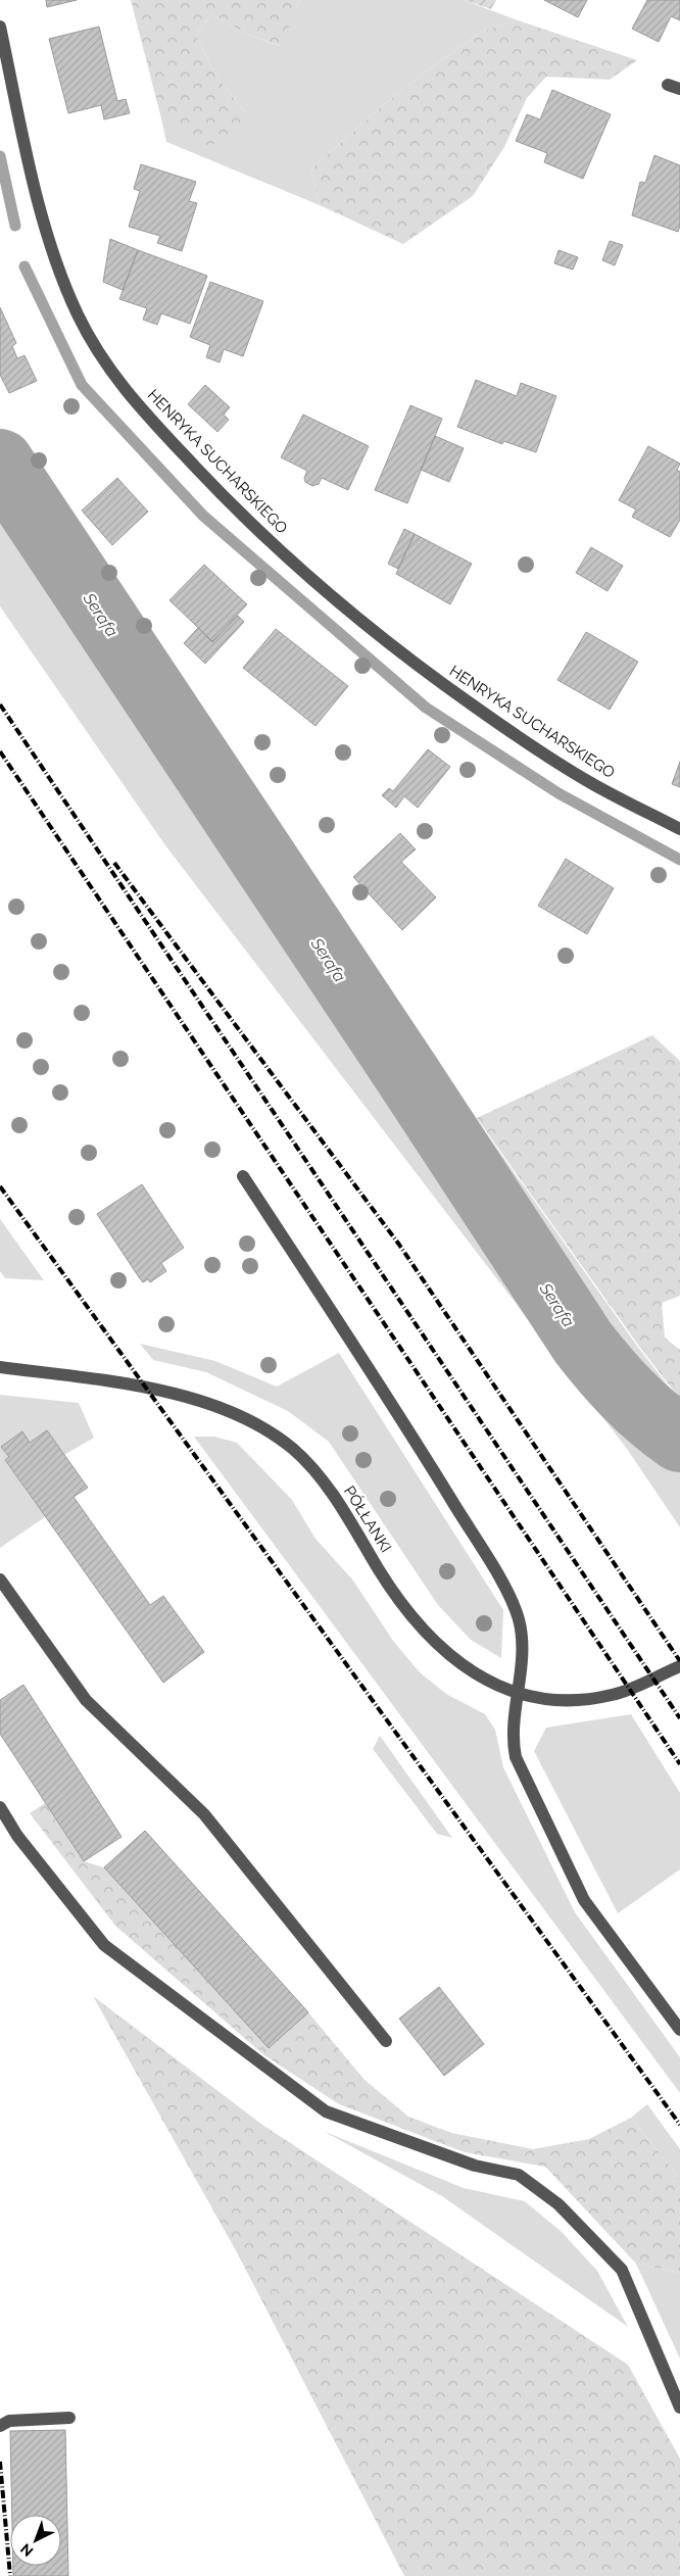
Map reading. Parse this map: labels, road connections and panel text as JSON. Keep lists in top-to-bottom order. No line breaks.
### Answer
{"streets":{"street":["HENRYKA SUCHARSKIEGO","PÓŁŁANKI"]},"water":["Serafa"],"north":"bottom left"}
